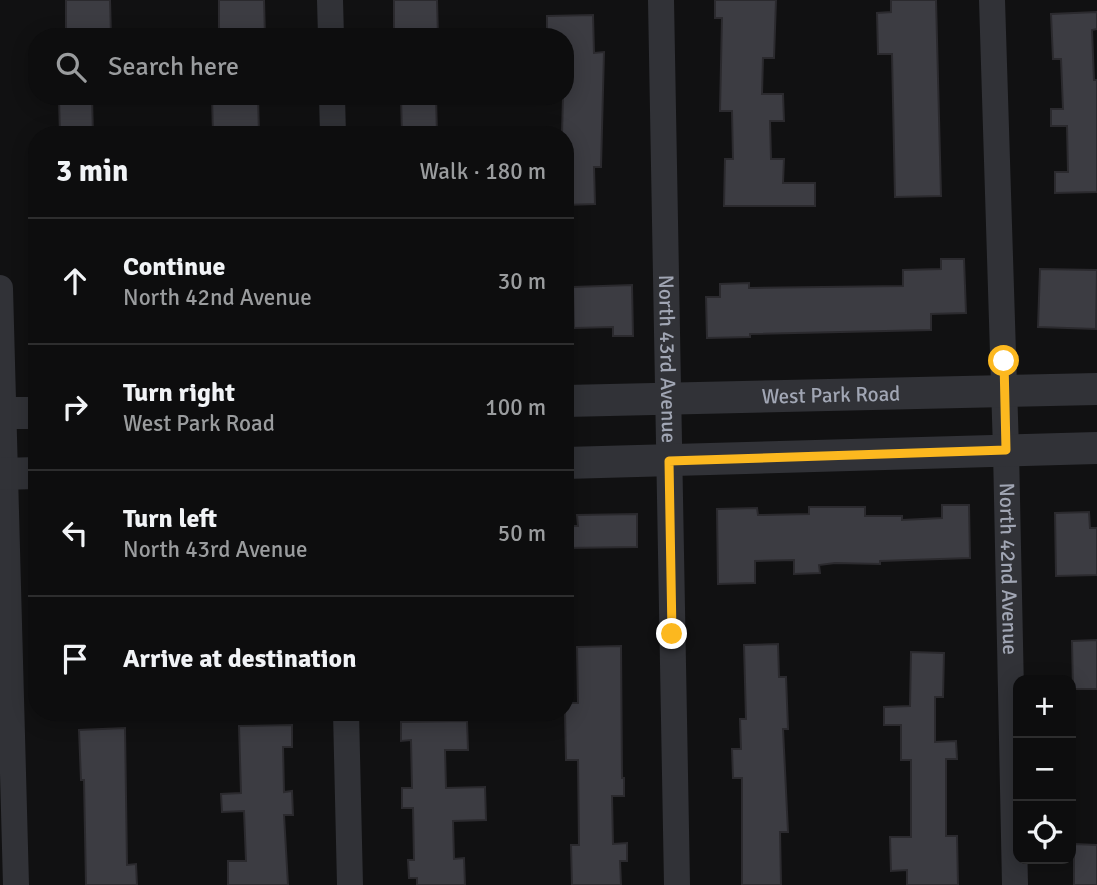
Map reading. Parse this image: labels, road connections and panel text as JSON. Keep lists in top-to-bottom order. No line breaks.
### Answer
{"streets":{"street":["North 43rd Avenue","West Park Road","North 42nd Avenue"]},"crossings":[["North 43rd Avenue","West Park Road"],["West Park Road","North 42nd Avenue"]],"page":{"search":"Search here","heading":["3 min","Walk · 180 m"],"list":[["Continue","North 42nd Avenue","30 m"],["Turn right","West Park Road","100 m"],["Turn left","North 43rd Avenue","50 m"],"Arrive at destination"],"map_buttons":["+","−"]}}
